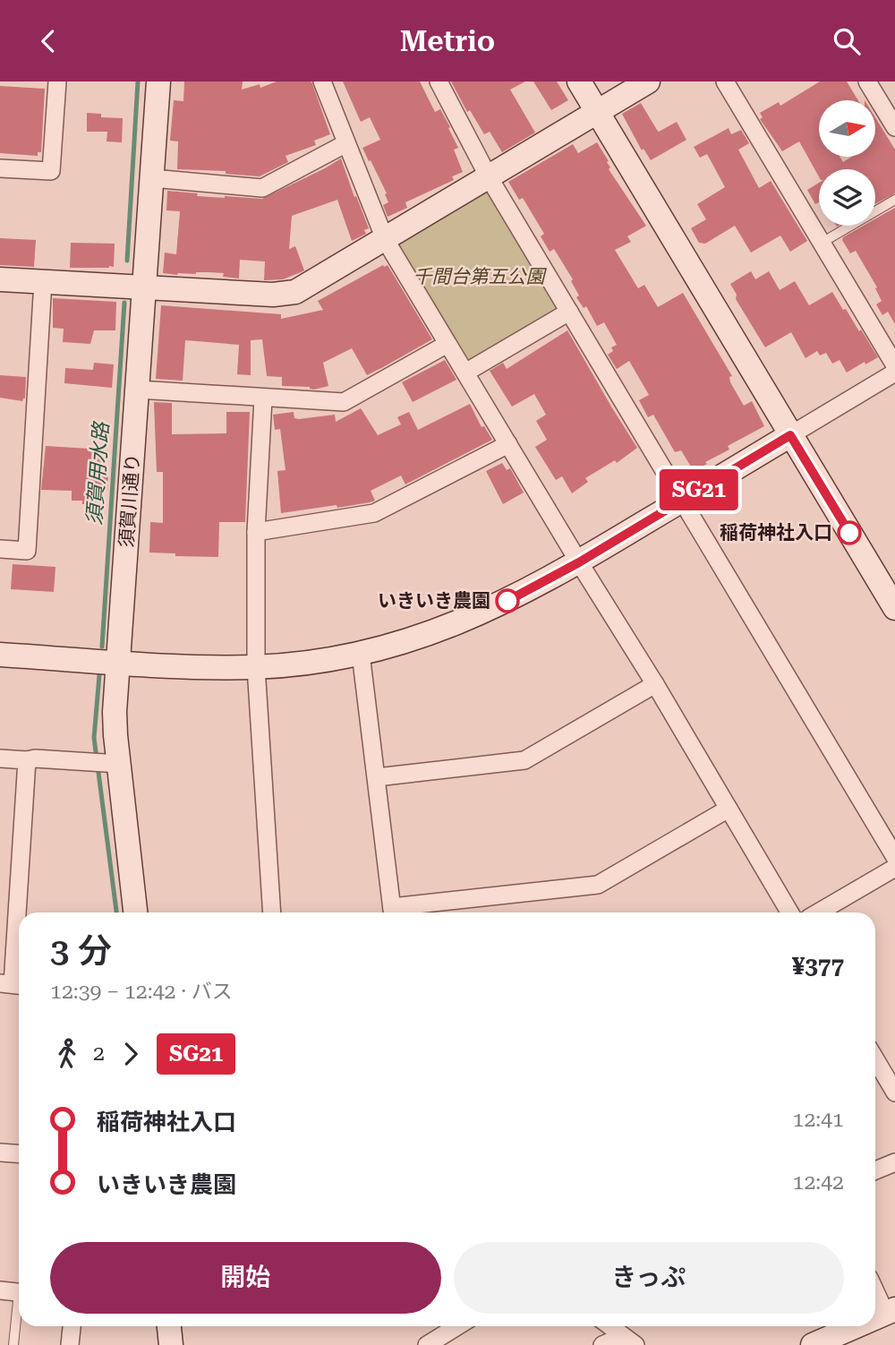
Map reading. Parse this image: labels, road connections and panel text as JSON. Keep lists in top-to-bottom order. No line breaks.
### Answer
{"streets":{"street":["須賀川通り"]},"water":["須賀用水路"],"parks":["千間台第五公園"],"places":["稲荷神社入口","いきいき農園"],"lines":["bus line SG21"],"north":"right","page":{"header":"Metrio","on_map":"SG21","heading":["3 分","12:39 – 12:42 · バス","¥377"],"legs":["2","SG21"],"list":[{"name":"稲荷神社入口","value":"12:41"},{"name":"いきいき農園","value":"12:42"}],"buttons":["開始","きっぷ"]}}
